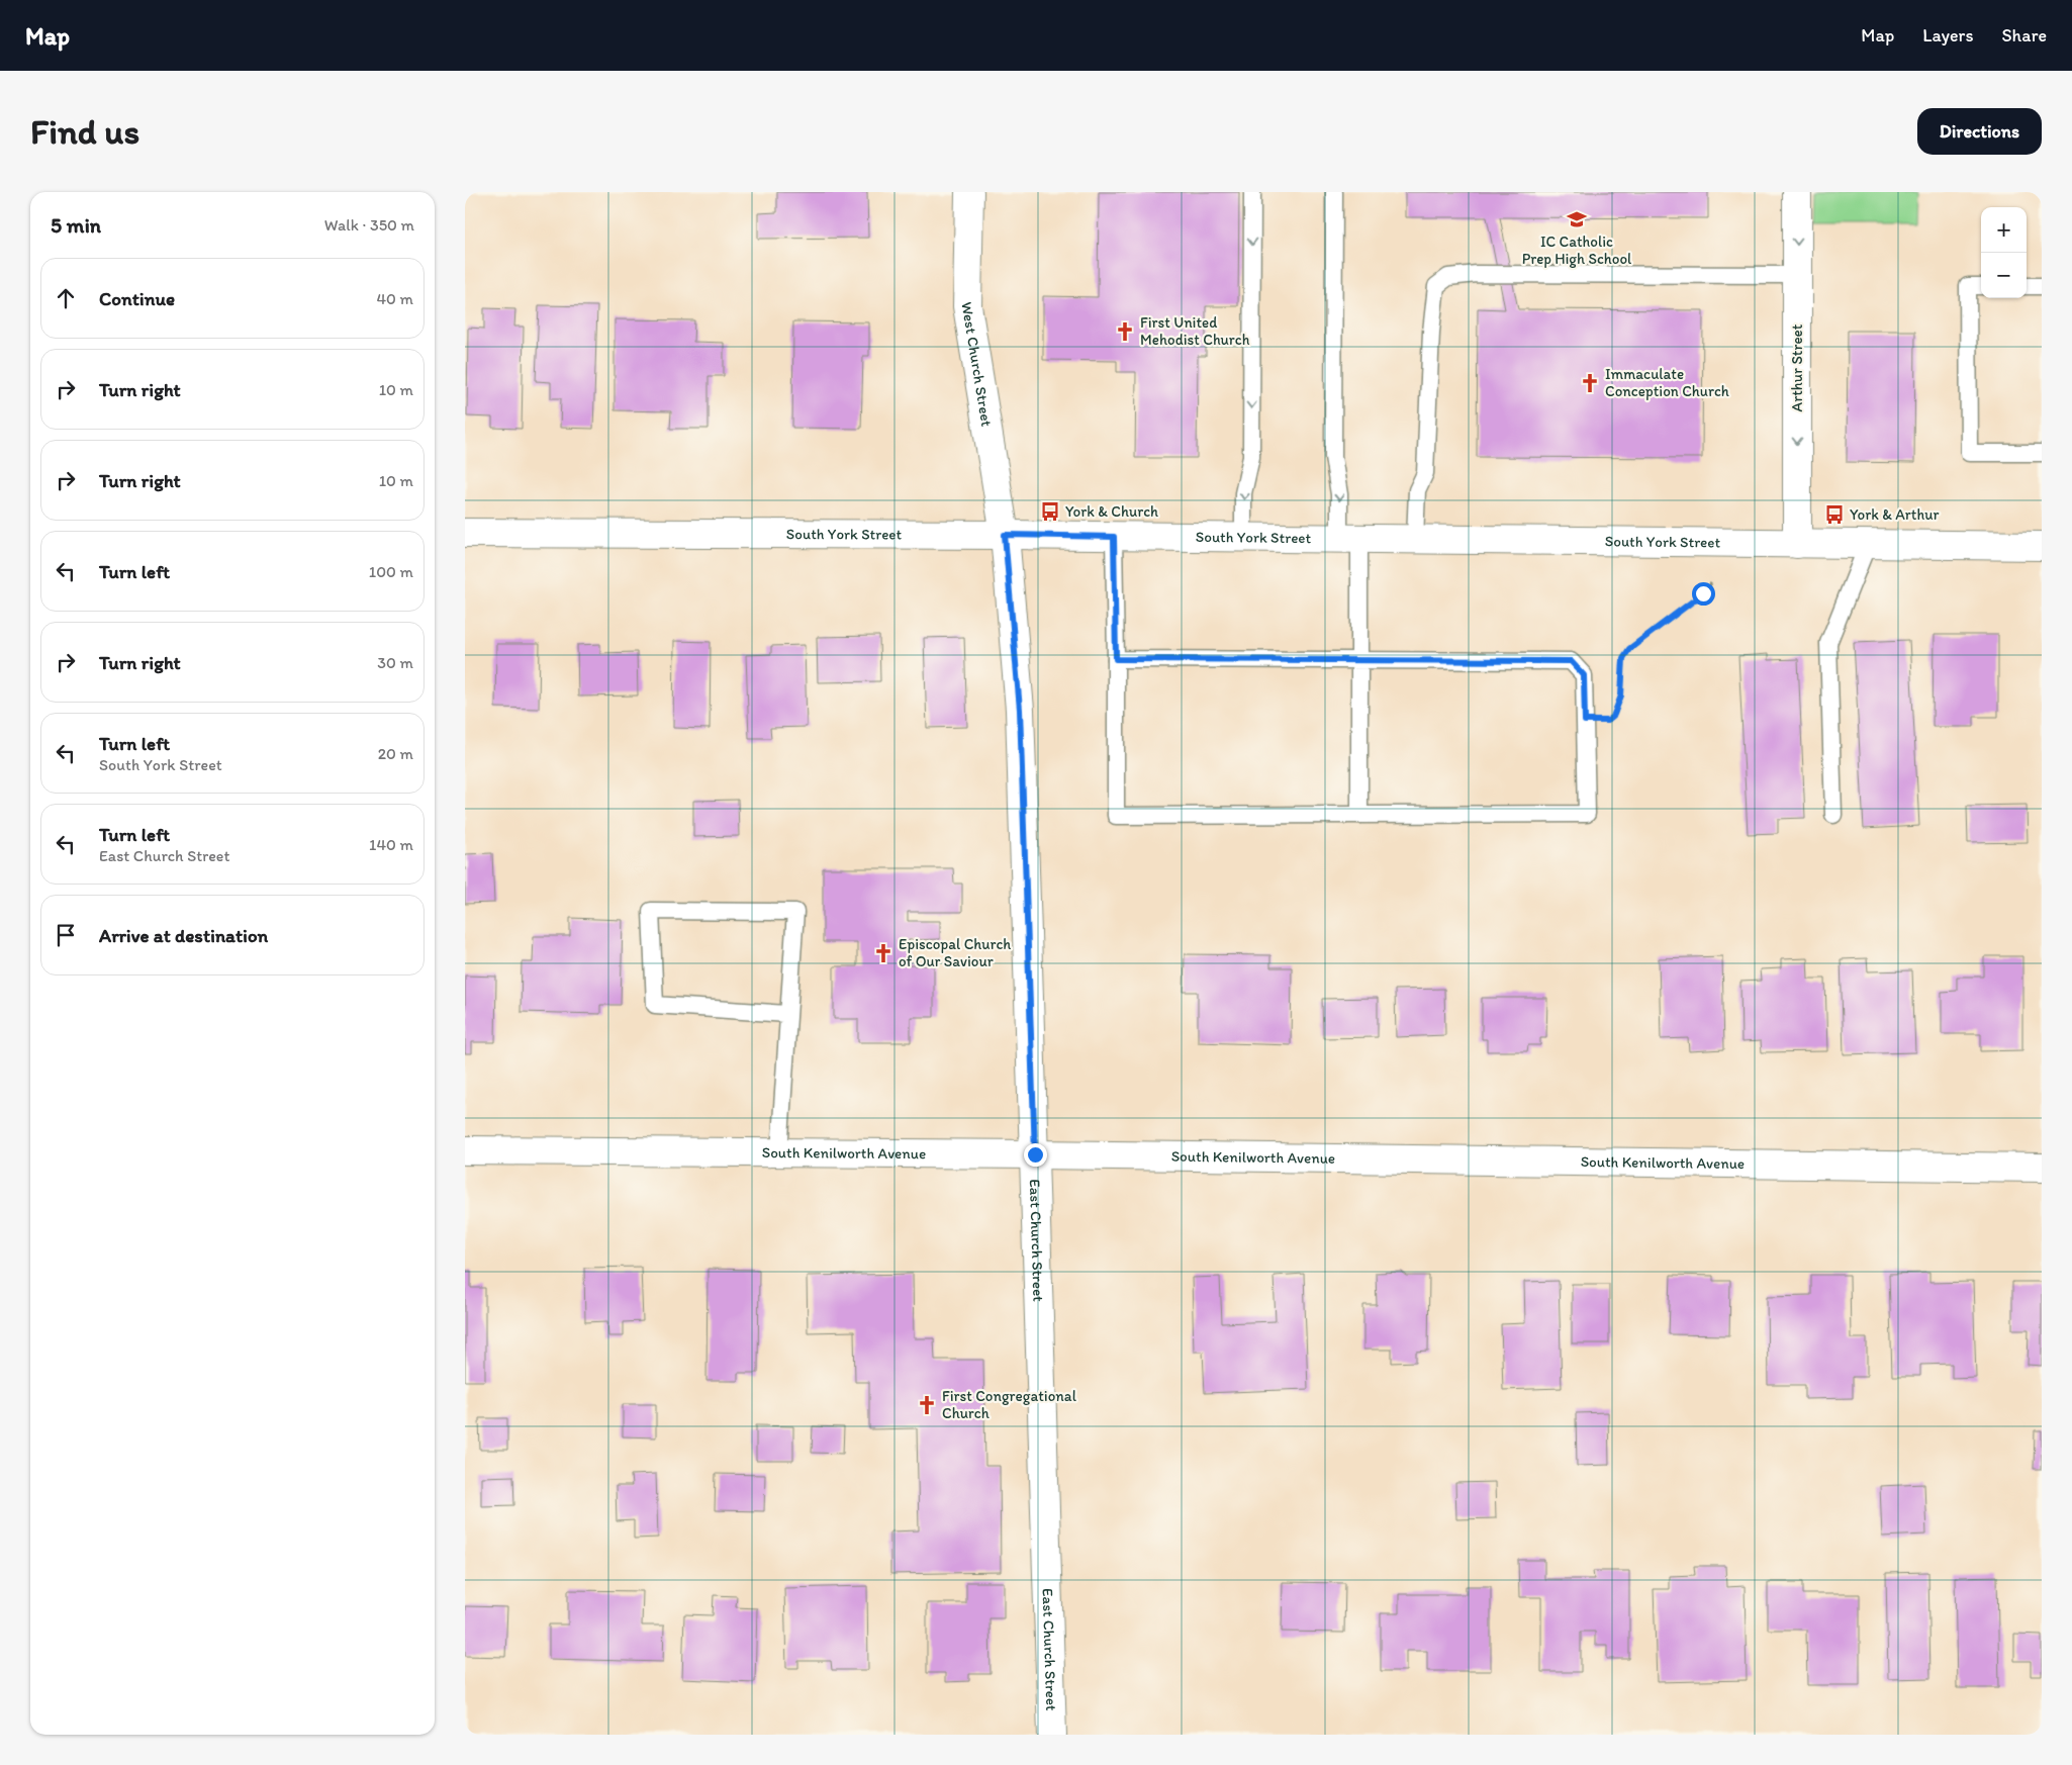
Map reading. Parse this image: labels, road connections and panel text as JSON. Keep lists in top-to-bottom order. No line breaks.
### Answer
{"streets":{"street":["West Church Street","Arthur Street","South York Street","South Kenilworth Avenue","East Church Street"]},"crossings":[["West Church Street","South York Street"],["West Church Street","East Church Street"],["Arthur Street","South York Street"],["South York Street","East Church Street"],["South Kenilworth Avenue","East Church Street"]],"one_way":["Arthur Street"],"places":{"school or university":["IC Catholic Prep High School"],"church":["First United Mehodist Church","Immaculate Conception Church","Episcopal Church of Our Saviour","First Congregational Church"],"bus stop":["York & Church","York & Arthur"]},"page":{"header":"Map","nav":["Map","Layers","Share"],"buttons":"Directions","title":"Find us","heading":["5 min","Walk · 350 m"],"map_buttons":["+","−"],"list":[["Continue","40 m"],["Turn right","10 m"],["Turn right","10 m"],["Turn left","100 m"],["Turn right","30 m"],["Turn left","South York Street","20 m"],["Turn left","East Church Street","140 m"],"Arrive at destination"]}}
